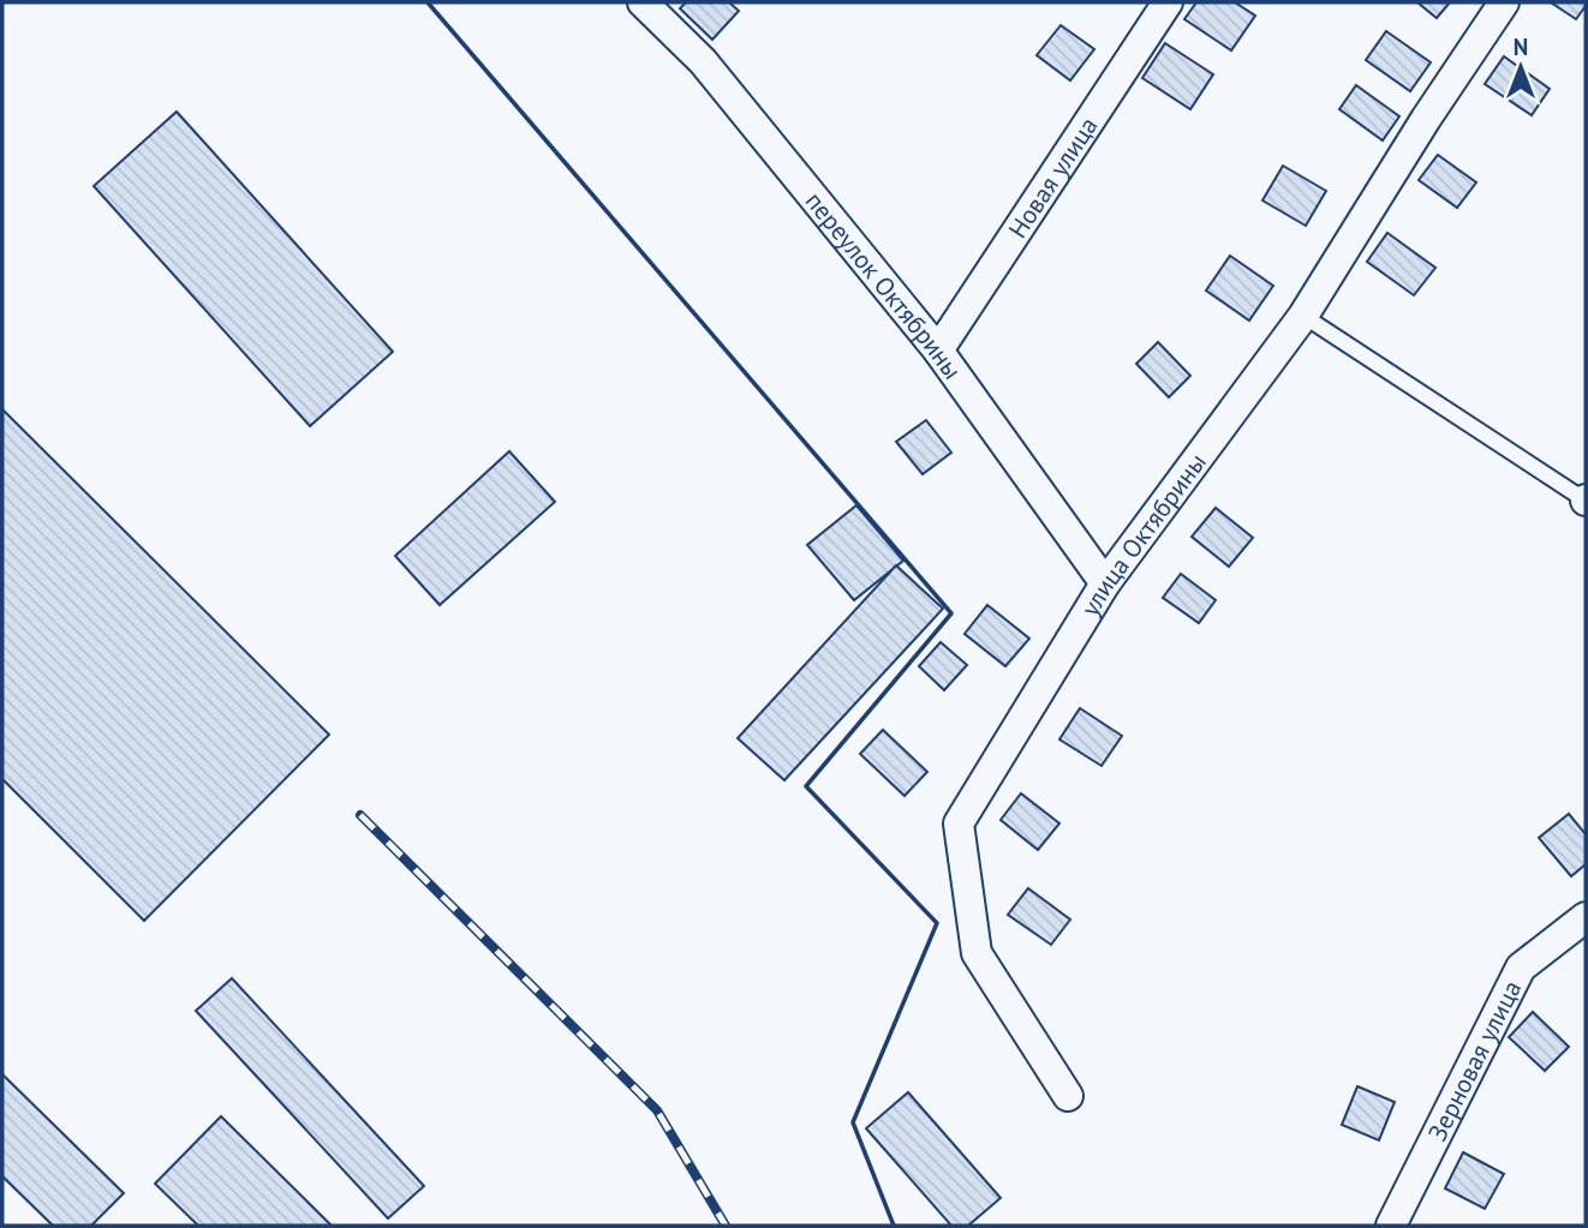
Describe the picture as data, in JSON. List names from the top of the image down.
{
  "streets": {
    "street": [
      "Новая улица",
      "переулок Октябрины",
      "улица Октябрины",
      "Зерновая улица"
    ]
  },
  "crossings": [
    ["Новая улица", "переулок Октябрины"],
    ["переулок Октябрины", "улица Октябрины"]
  ],
  "north": "top"
}
